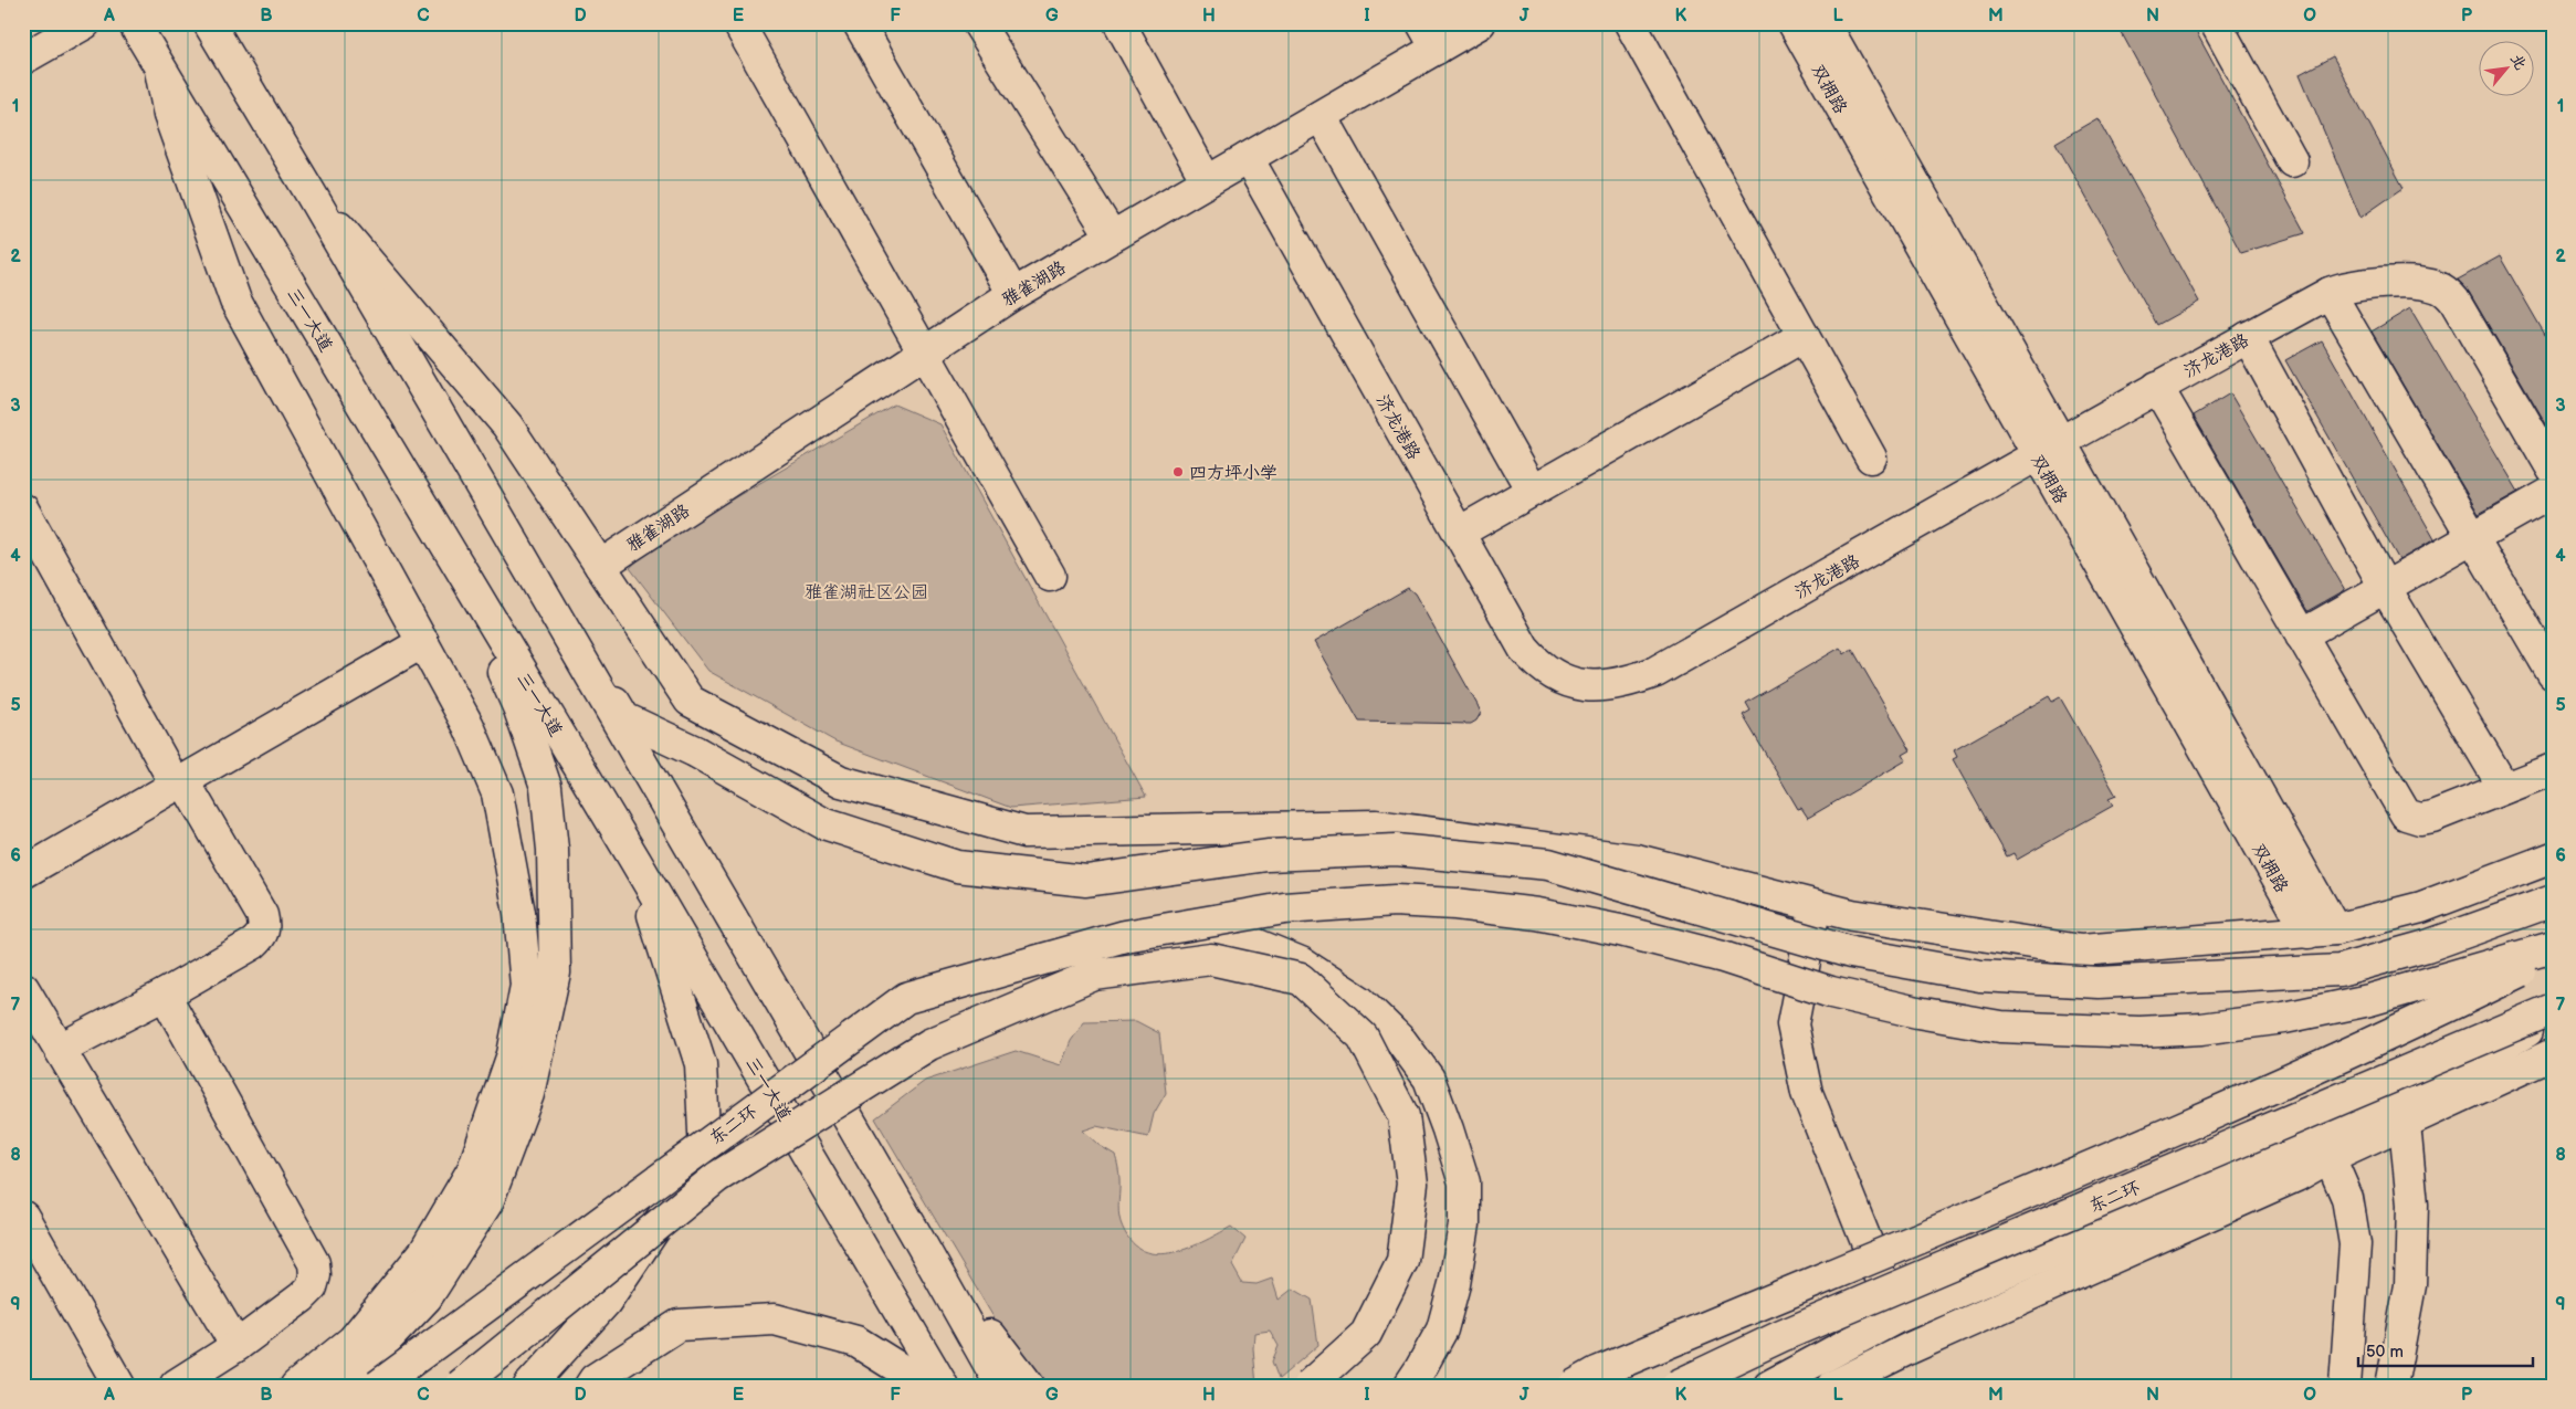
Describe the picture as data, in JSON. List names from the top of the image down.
{
  "streets": {
    "main road": [
      "双拥路",
      "雅雀湖路",
      "三一大道",
      "济龙港路",
      "东二环"
    ]
  },
  "crossings": [
    ["双拥路", "济龙港路"],
    ["雅雀湖路", "济龙港路"]
  ],
  "parks": ["雅雀湖社区公园"],
  "places": ["四方坪小学"],
  "scale_bar": "50 m",
  "north": "top right",
  "grid": {
    "columns": [
      "A",
      "B",
      "C",
      "D",
      "E",
      "F",
      "G",
      "H",
      "I",
      "J",
      "K",
      "L",
      "M",
      "N",
      "O",
      "P"
    ],
    "rows": [
      "1",
      "2",
      "3",
      "4",
      "5",
      "6",
      "7",
      "8",
      "9"
    ]
  }
}
